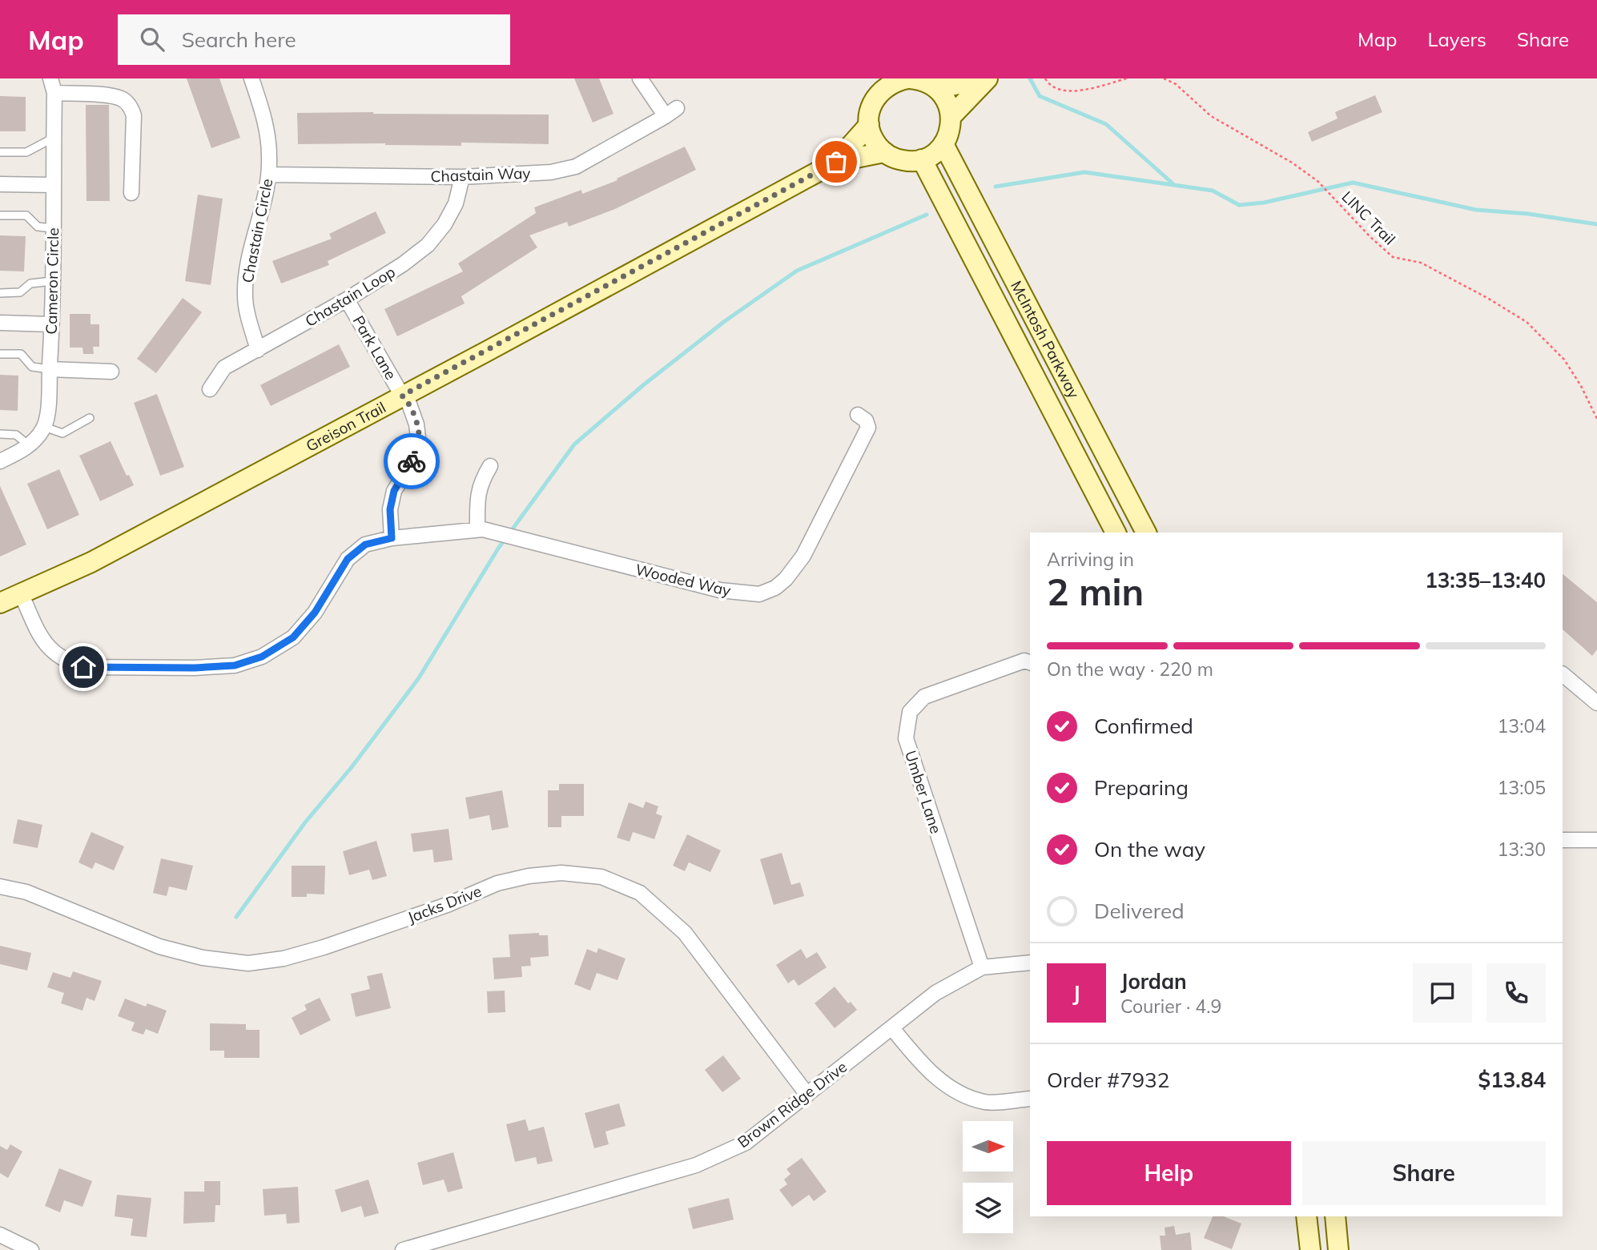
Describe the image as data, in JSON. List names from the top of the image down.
{
  "streets": {
    "street": [
      "Chastain Way",
      "Chastain Circle",
      "Cameron Circle",
      "Chastain Loop",
      "McIntosh Parkway",
      "Park Lane",
      "Greison Trail",
      "Wooded Way",
      "Umber Lane",
      "Jacks Drive",
      "Brown Ridge Drive"
    ],
    "path": ["LINC Trail"]
  },
  "crossings": [
    ["Chastain Way", "Chastain Circle"],
    ["Chastain Way", "Chastain Loop"],
    ["Chastain Circle", "Chastain Loop"],
    ["Chastain Loop", "Park Lane"],
    ["McIntosh Parkway", "Greison Trail"],
    ["Park Lane", "Greison Trail"],
    ["Greison Trail", "Wooded Way"],
    ["Umber Lane", "Brown Ridge Drive"],
    ["Jacks Drive", "Brown Ridge Drive"]
  ],
  "north": "right",
  "page": {
    "header": "Map",
    "search": "Search here",
    "nav": ["Map", "Layers", "Share"],
    "heading": ["2 min", "Arriving in", "13:35–13:40"],
    "panel": [
      "Jordan",
      "Courier · 4.9",
      "Order #7932",
      "$13.84"
    ],
    "bar": "On the way · 220 m",
    "list": [
      ["Confirmed", "13:04"],
      ["Preparing", "13:05"],
      ["On the way", "13:30"],
      "Delivered"
    ],
    "round": "J",
    "buttons": ["Help", "Share"]
  }
}
